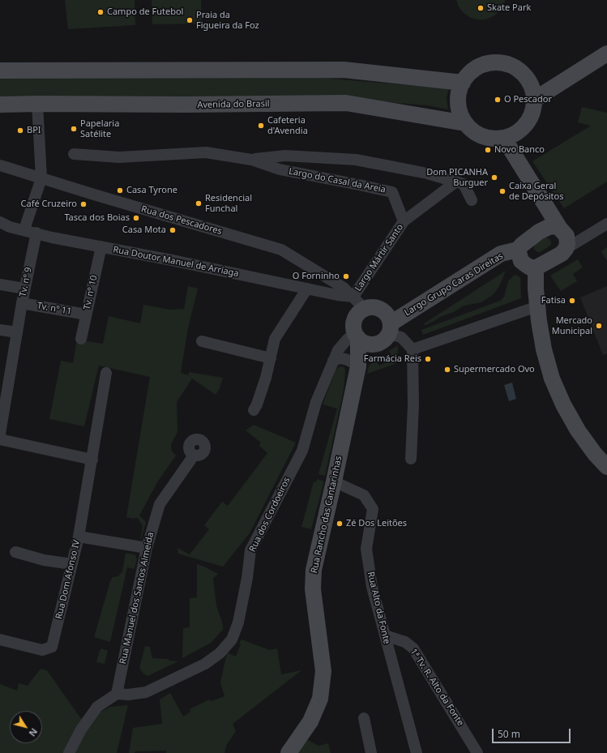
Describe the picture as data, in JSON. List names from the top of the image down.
{
  "streets": {
    "main road": ["Avenida do Brasil", "Largo Grupo Caras Direitas", "Rua Rancho das Cantarinhas"],
    "street": [
      "Largo do Casal da Areia",
      "Rua dos Pescadores",
      "Largo Mártir Santo",
      "Rua Doutor Manuel de Arriaga",
      "Tv. nº 9",
      "Tv. nº 10",
      "Tv. nº 11",
      "Rua dos Cordoeiros",
      "Rua Dom Afonso IV",
      "Rua Manuel dos Santos Almeida",
      "Rua Alto da Fonte",
      "1ª Tv. R. Alto da Fonte"
    ]
  },
  "crossings": [
    ["Largo do Casal da Areia", "Largo Mártir Santo"],
    ["Rua dos Pescadores", "Largo Mártir Santo"],
    ["Rua dos Pescadores", "Rua Doutor Manuel de Arriaga"],
    ["Largo Mártir Santo", "Rua Doutor Manuel de Arriaga"],
    ["Largo Mártir Santo", "Largo Grupo Caras Direitas"],
    ["Largo Mártir Santo", "Rua Rancho das Cantarinhas"],
    ["Rua Doutor Manuel de Arriaga", "Tv. nº 9"],
    ["Rua Doutor Manuel de Arriaga", "Tv. nº 10"],
    ["Tv. nº 9", "Tv. nº 11"],
    ["Largo Grupo Caras Direitas", "Rua Rancho das Cantarinhas"],
    ["Tv. nº 10", "Tv. nº 11"],
    ["Rua dos Cordoeiros", "Rua Manuel dos Santos Almeida"],
    ["Rua Rancho das Cantarinhas", "Rua Alto da Fonte"],
    ["Rua Alto da Fonte", "1ª Tv. R. Alto da Fonte"]
  ],
  "places": [
    "Skate Park",
    "Campo de Futebol",
    "Praia da Figueira da Foz",
    "O Pescador",
    "Cafeteria d'Avendia",
    "Papelaria Satélite",
    "BPI",
    "Novo Banco",
    "Dom PICANHA Burguer",
    "Casa Tyrone",
    "Caixa Geral de Depósitos",
    "Residencial Funchal",
    "Café Cruzeiro",
    "Tasca dos Boias",
    "Casa Mota",
    "O Forninho",
    "Fatisa",
    "Mercado Municipal",
    "Farmácia Reis",
    "Supermercado Ovo",
    "Zé Dos Leitões"
  ],
  "scale_bar": "50 m",
  "north": "bottom right"
}
